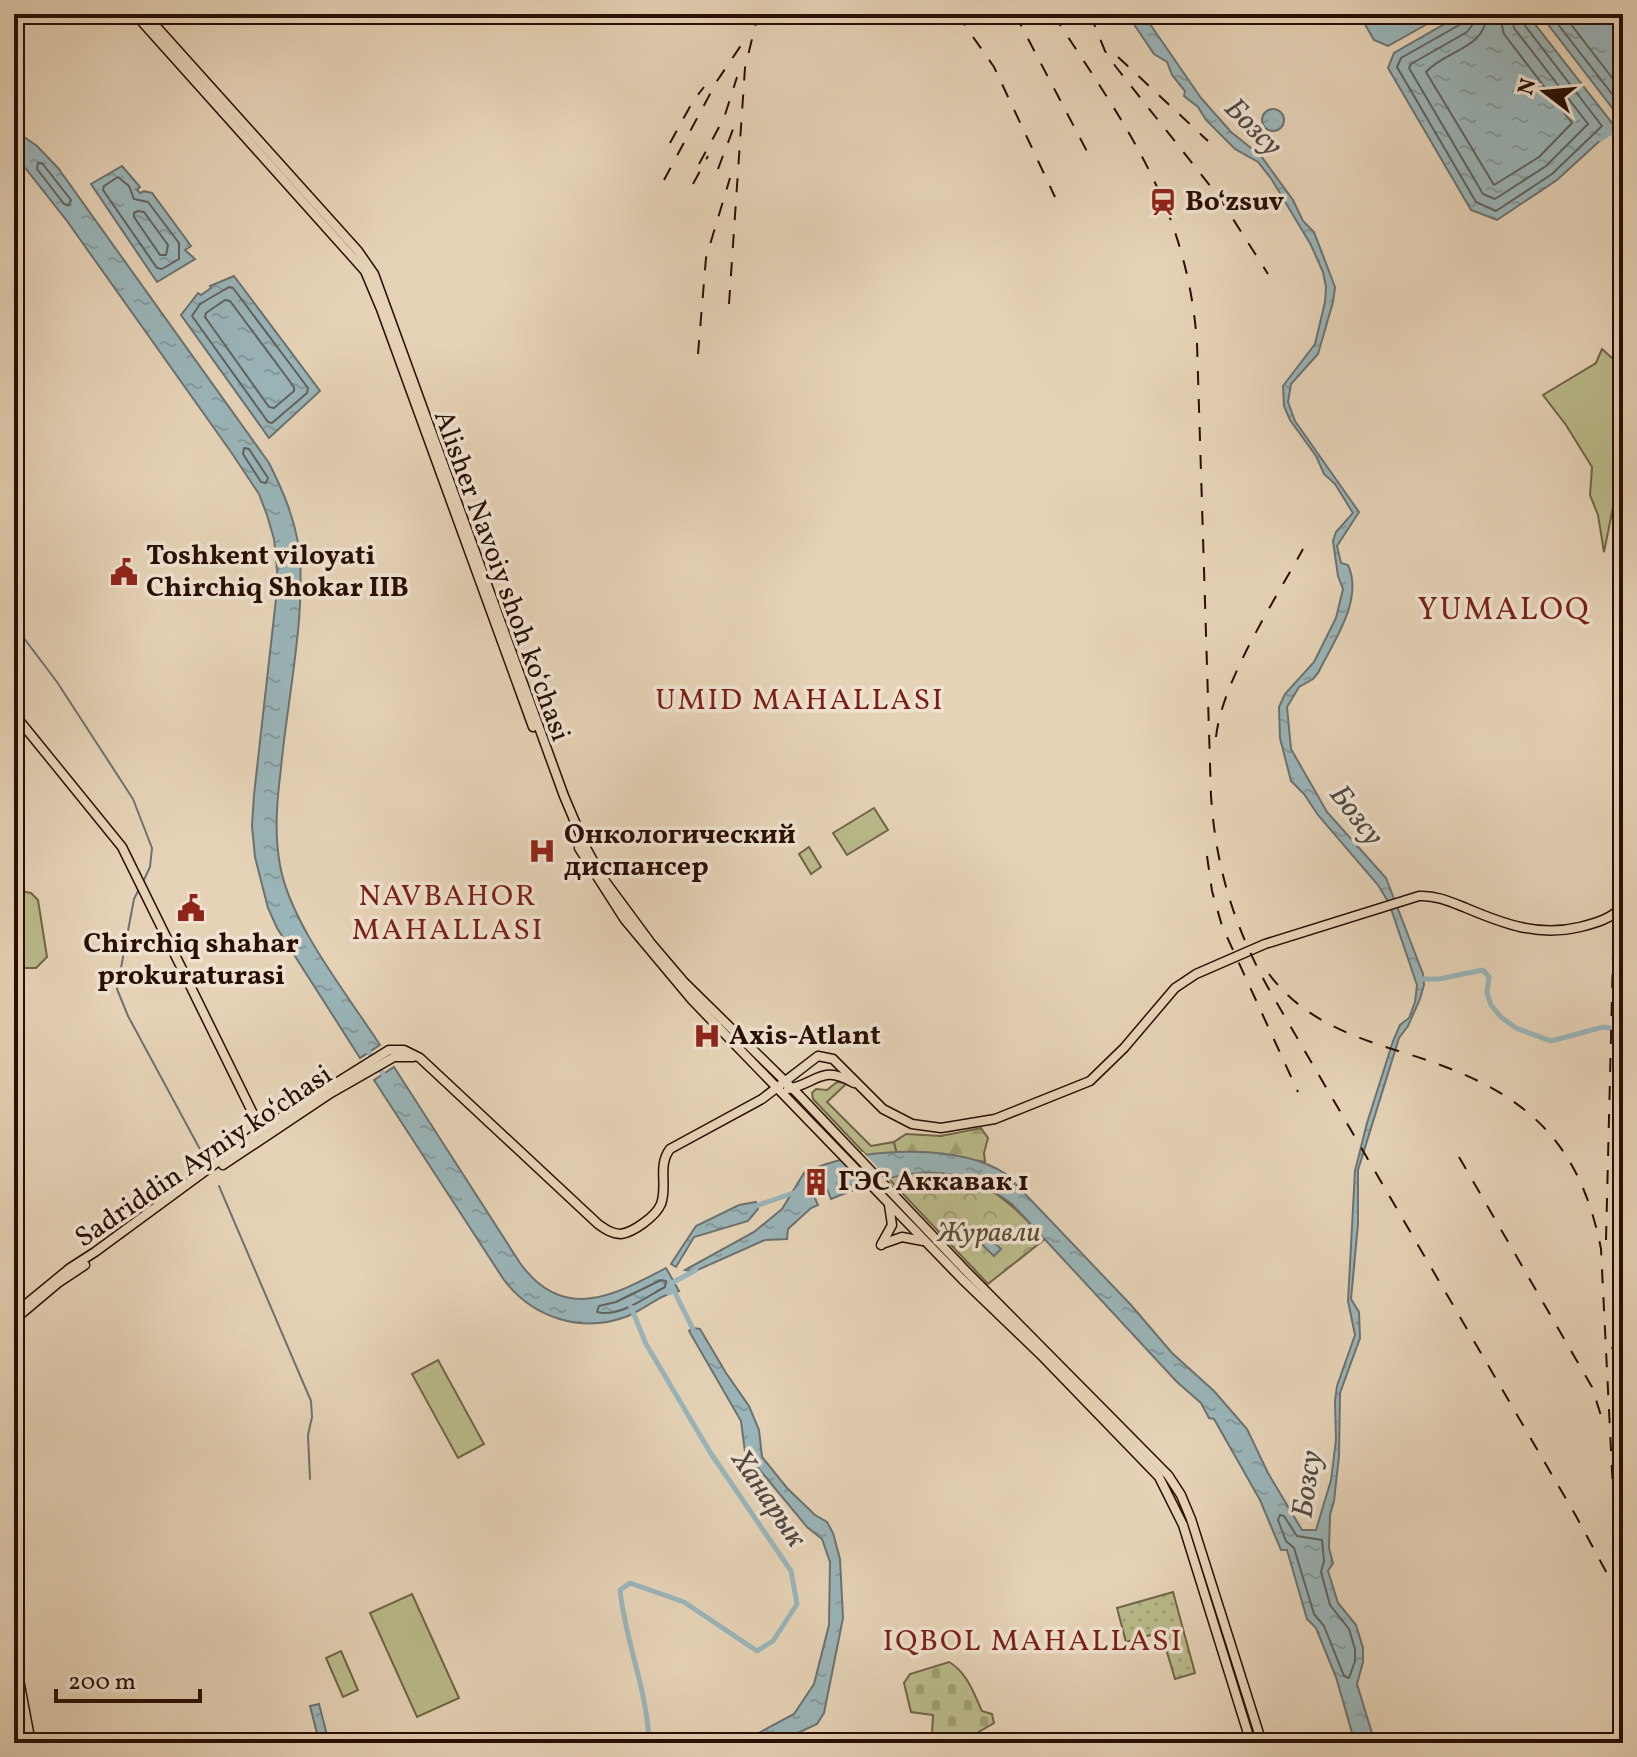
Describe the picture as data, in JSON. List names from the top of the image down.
{
  "streets": {
    "main road": ["Alisher Navoiy shoh koʻchasi", "Sadriddin Ayniy ko‘chasi"]
  },
  "districts": [
    "YUMALOQ",
    "UMID MAHALLASI",
    "NAVBAHOR MAHALLASI",
    "IQBOL MAHALLASI"
  ],
  "water": ["Бозсу", "Ханарык"],
  "parks": ["Журавли"],
  "places": {
    "station": ["Bo‘zsuv"],
    "public building": ["Toshkent viloyati Chirchiq Shokar IIB", "Chirchiq shahar prokuraturasi"],
    "hospital": ["Онкологический диспансер", "Axis-Atlant"],
    "building": ["ГЭС Аккавак 1"]
  },
  "scale_bar": "200 m",
  "north": "left"
}
